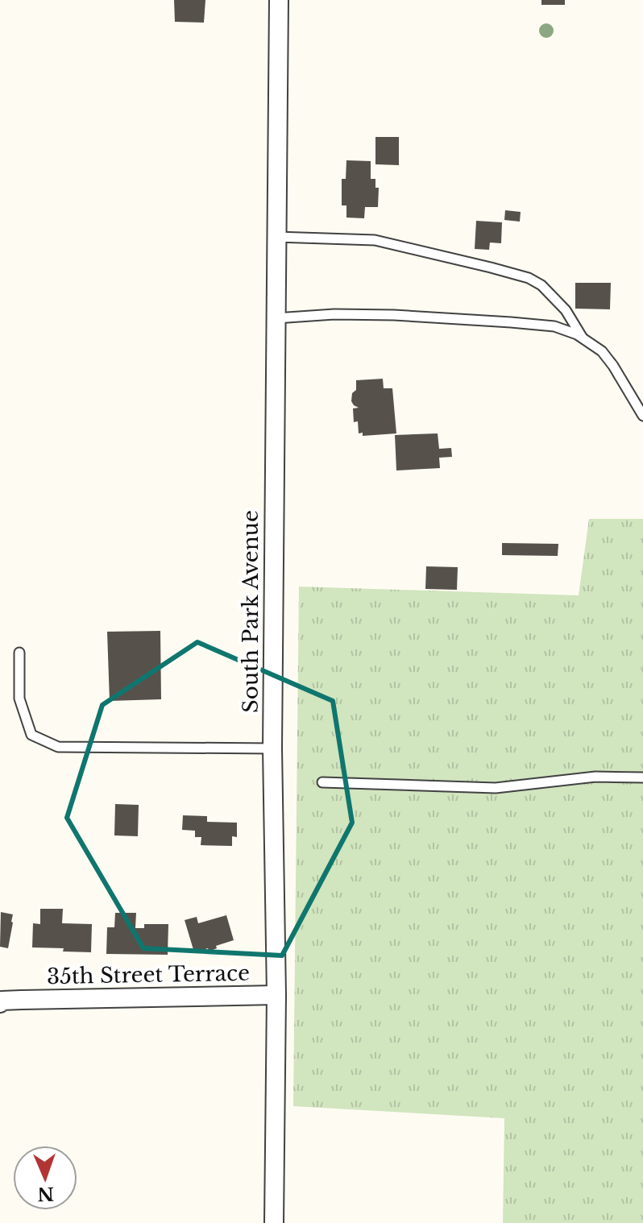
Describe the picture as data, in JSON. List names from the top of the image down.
{
  "streets": {
    "street": ["South Park Avenue", "35th Street Terrace"]
  },
  "crossings": [
    ["South Park Avenue", "35th Street Terrace"]
  ],
  "north": "bottom"
}
